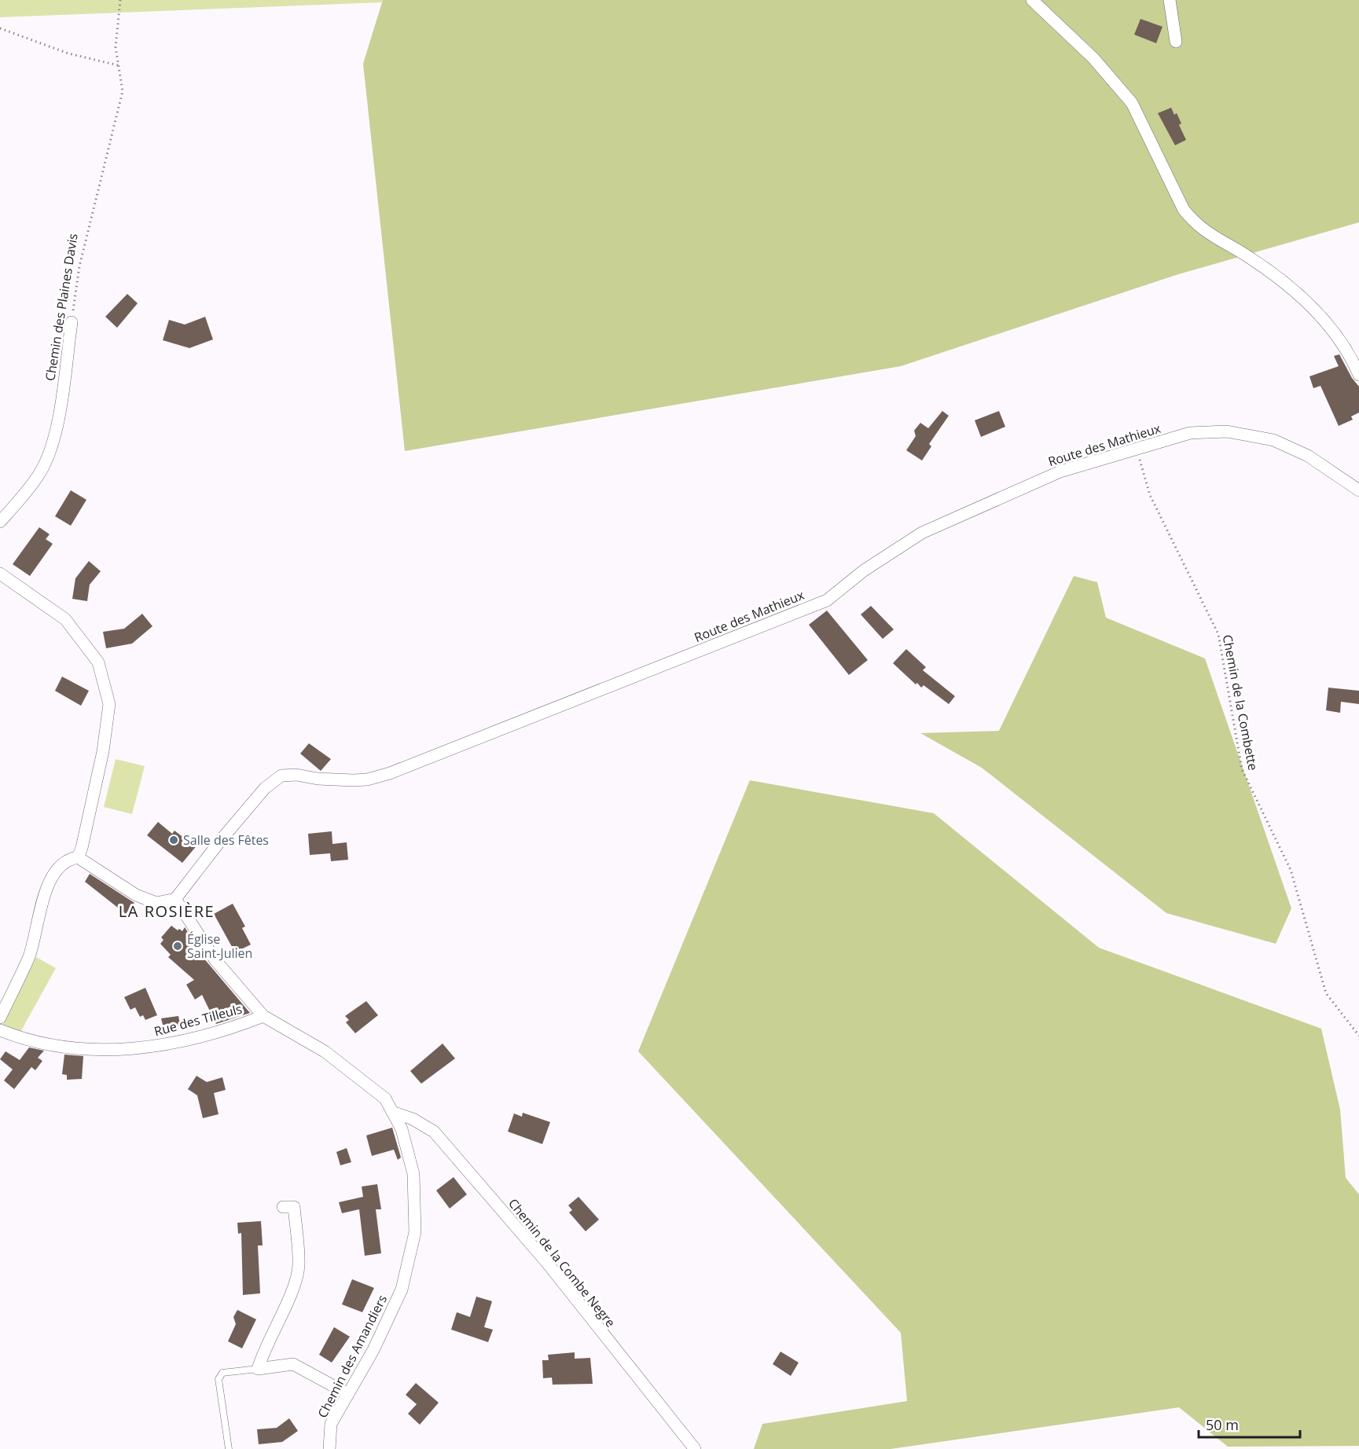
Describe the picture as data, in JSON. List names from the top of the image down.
{
  "streets": {
    "street": [
      "Chemin des Plaines Davis",
      "Route des Mathieux",
      "Rue des Tilleuls",
      "Chemin de la Combe Negre",
      "Chemin des Amandiers"
    ],
    "path": ["Chemin de la Combette"]
  },
  "crossings": [
    ["Route des Mathieux", "Chemin de la Combette"],
    ["Route des Mathieux", "Chemin des Amandiers"],
    ["Rue des Tilleuls", "Chemin des Amandiers"],
    ["Chemin de la Combe Negre", "Chemin des Amandiers"]
  ],
  "districts": ["LA ROSIÈRE"],
  "places": ["Salle des Fêtes", "Église Saint-Julien"],
  "scale_bar": "50 m"
}
